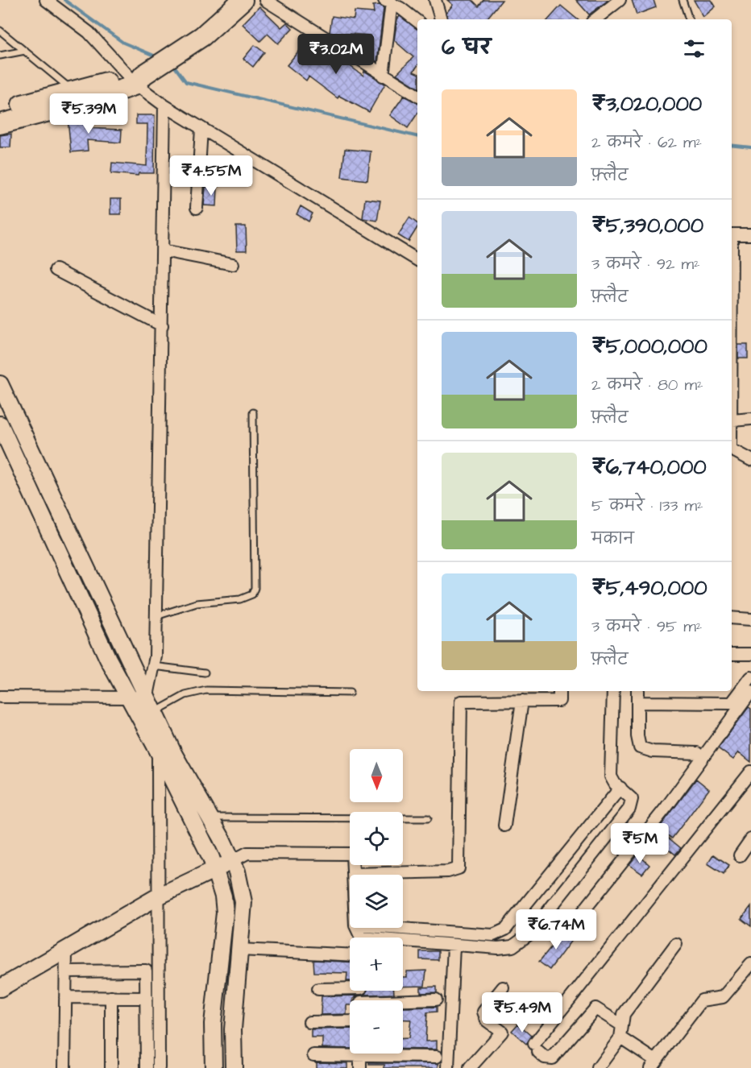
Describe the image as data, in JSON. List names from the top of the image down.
{
  "north": "bottom",
  "page": {
    "heading": "6 घर",
    "price": [
      "₹3.02M",
      "₹5.39M",
      "₹4.55M",
      "₹5M",
      "₹6.74M",
      "₹5.49M"
    ],
    "list": [
      {
        "name": "₹3,020,000",
        "note": "2 कमरे · 62 m² · फ़्लैट"
      },
      {
        "name": "₹5,390,000",
        "note": "3 कमरे · 92 m² · फ़्लैट"
      },
      {
        "name": "₹5,000,000",
        "note": "2 कमरे · 80 m² · फ़्लैट"
      },
      {
        "name": "₹6,740,000",
        "note": "5 कमरे · 133 m² · मकान"
      },
      {
        "name": "₹5,490,000",
        "note": "3 कमरे · 95 m² · फ़्लैट"
      }
    ],
    "map_buttons": ["+", "−"]
  }
}
